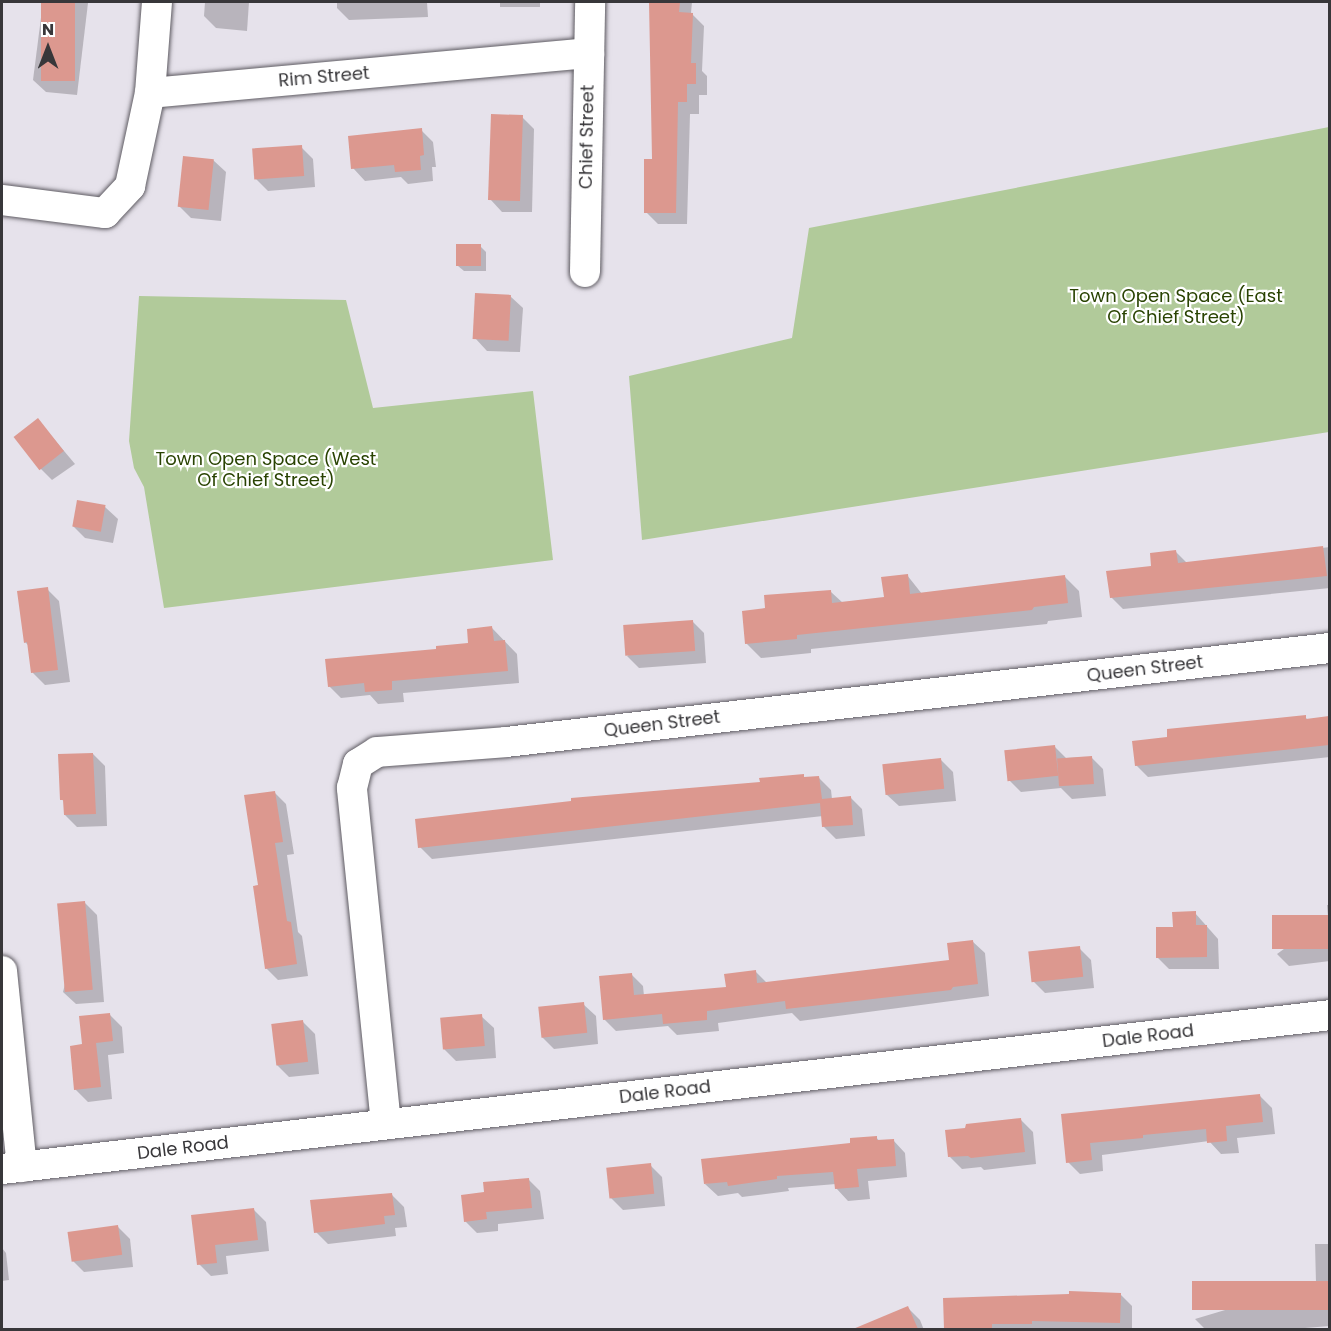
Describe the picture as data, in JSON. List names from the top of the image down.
{
  "streets": {
    "street": [
      "Rim Street",
      "Chief Street",
      "Queen Street",
      "Dale Road"
    ]
  },
  "crossings": [
    ["Rim Street", "Chief Street"],
    ["Queen Street", "Dale Road"]
  ],
  "parks": ["Town Open Space (East Of Chief Street)", "Town Open Space (West Of Chief Street)"],
  "north": "top"
}
